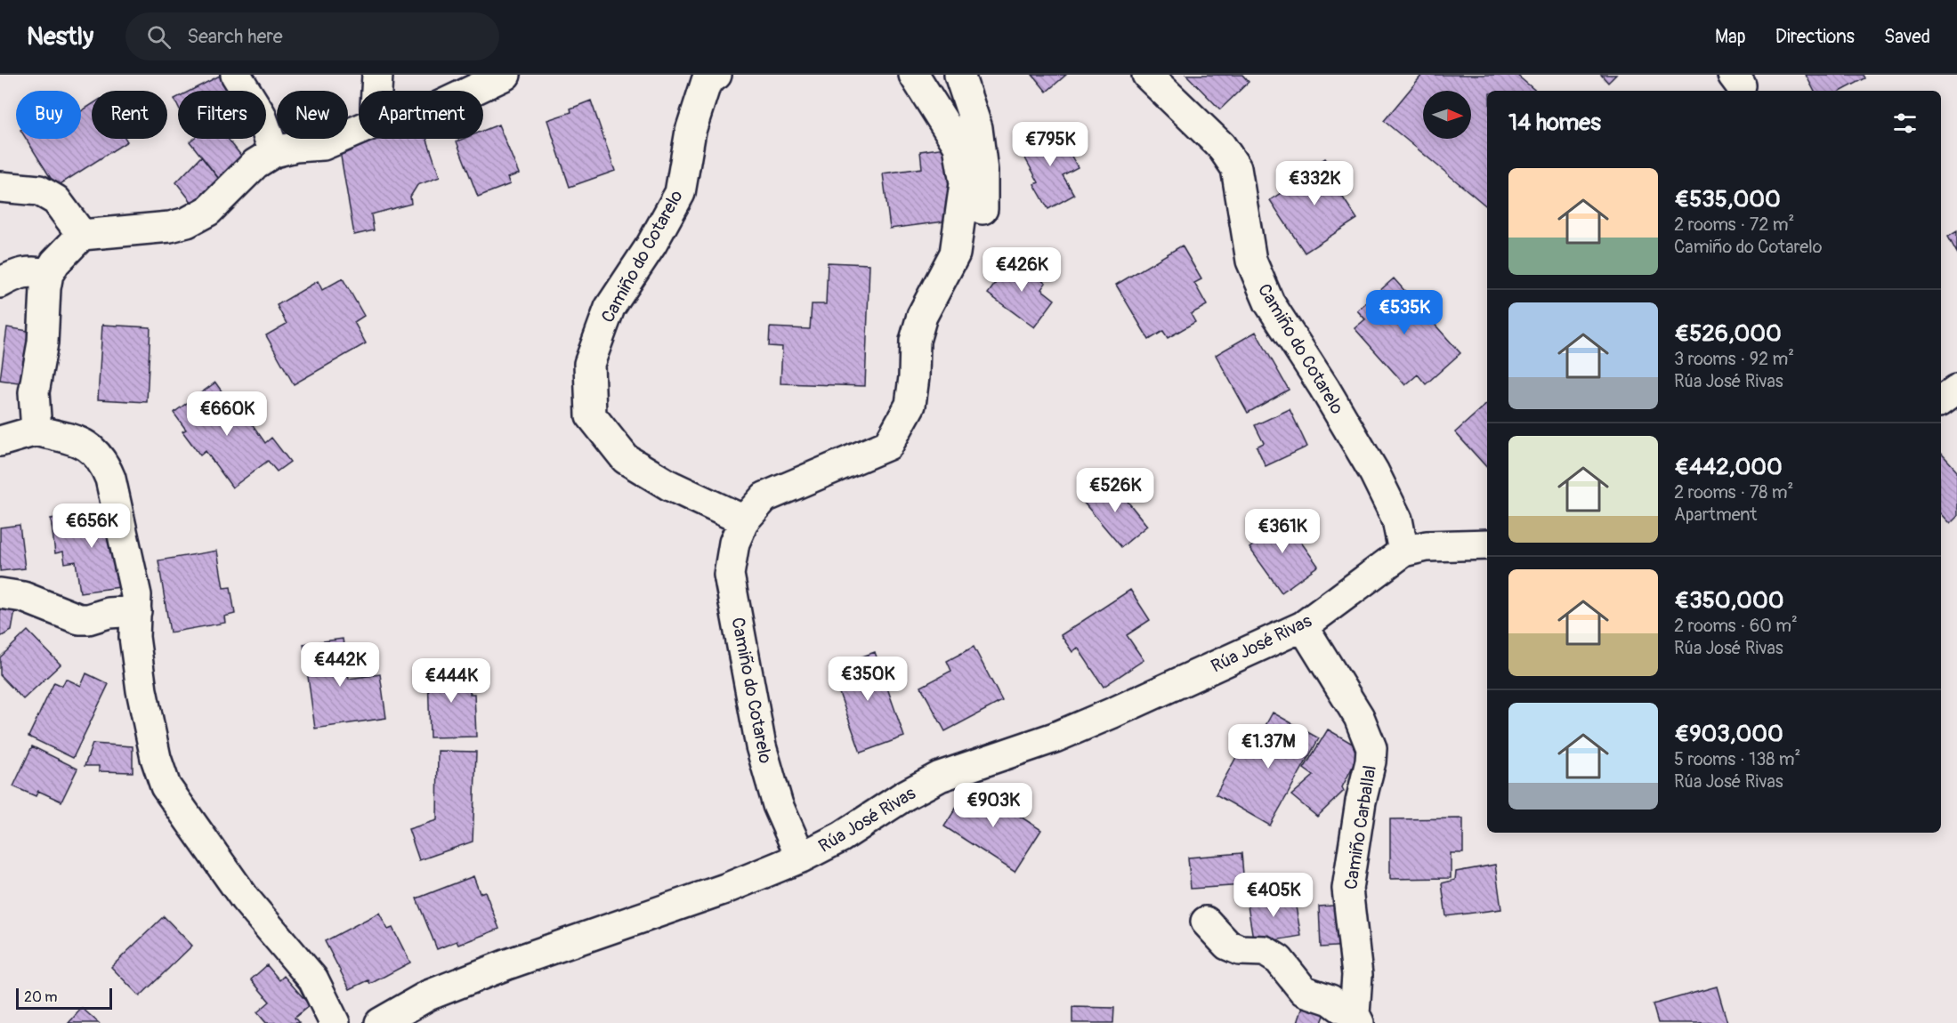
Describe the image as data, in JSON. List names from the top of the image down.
{
  "streets": {
    "street": ["Camiño do Cotarelo", "Rúa José Rivas", "Camiño Carballal"]
  },
  "crossings": [
    ["Camiño do Cotarelo", "Rúa José Rivas"],
    ["Rúa José Rivas", "Camiño Carballal"]
  ],
  "scale_bar": "20 m",
  "north": "right",
  "page": {
    "header": "Nestly",
    "search": "Search here",
    "nav": ["Map", "Directions", "Saved"],
    "chip": [
      "Buy",
      "Rent",
      "Filters",
      "New",
      "Apartment"
    ],
    "heading": "14 homes",
    "price": [
      "€795K",
      "€332K",
      "€426K",
      "€535K",
      "€660K",
      "€526K",
      "€656K",
      "€361K",
      "€442K",
      "€350K",
      "€444K",
      "€1.37M",
      "€903K",
      "€405K"
    ],
    "list": [
      {
        "name": "€535,000",
        "note": "2 rooms · 72 m² · Camiño do Cotarelo"
      },
      {
        "name": "€526,000",
        "note": "3 rooms · 92 m² · Rúa José Rivas"
      },
      {
        "name": "€442,000",
        "note": "2 rooms · 78 m² · Apartment"
      },
      {
        "name": "€350,000",
        "note": "2 rooms · 60 m² · Rúa José Rivas"
      },
      {
        "name": "€903,000",
        "note": "5 rooms · 138 m² · Rúa José Rivas"
      }
    ],
    "scale": "20 m"
  }
}
